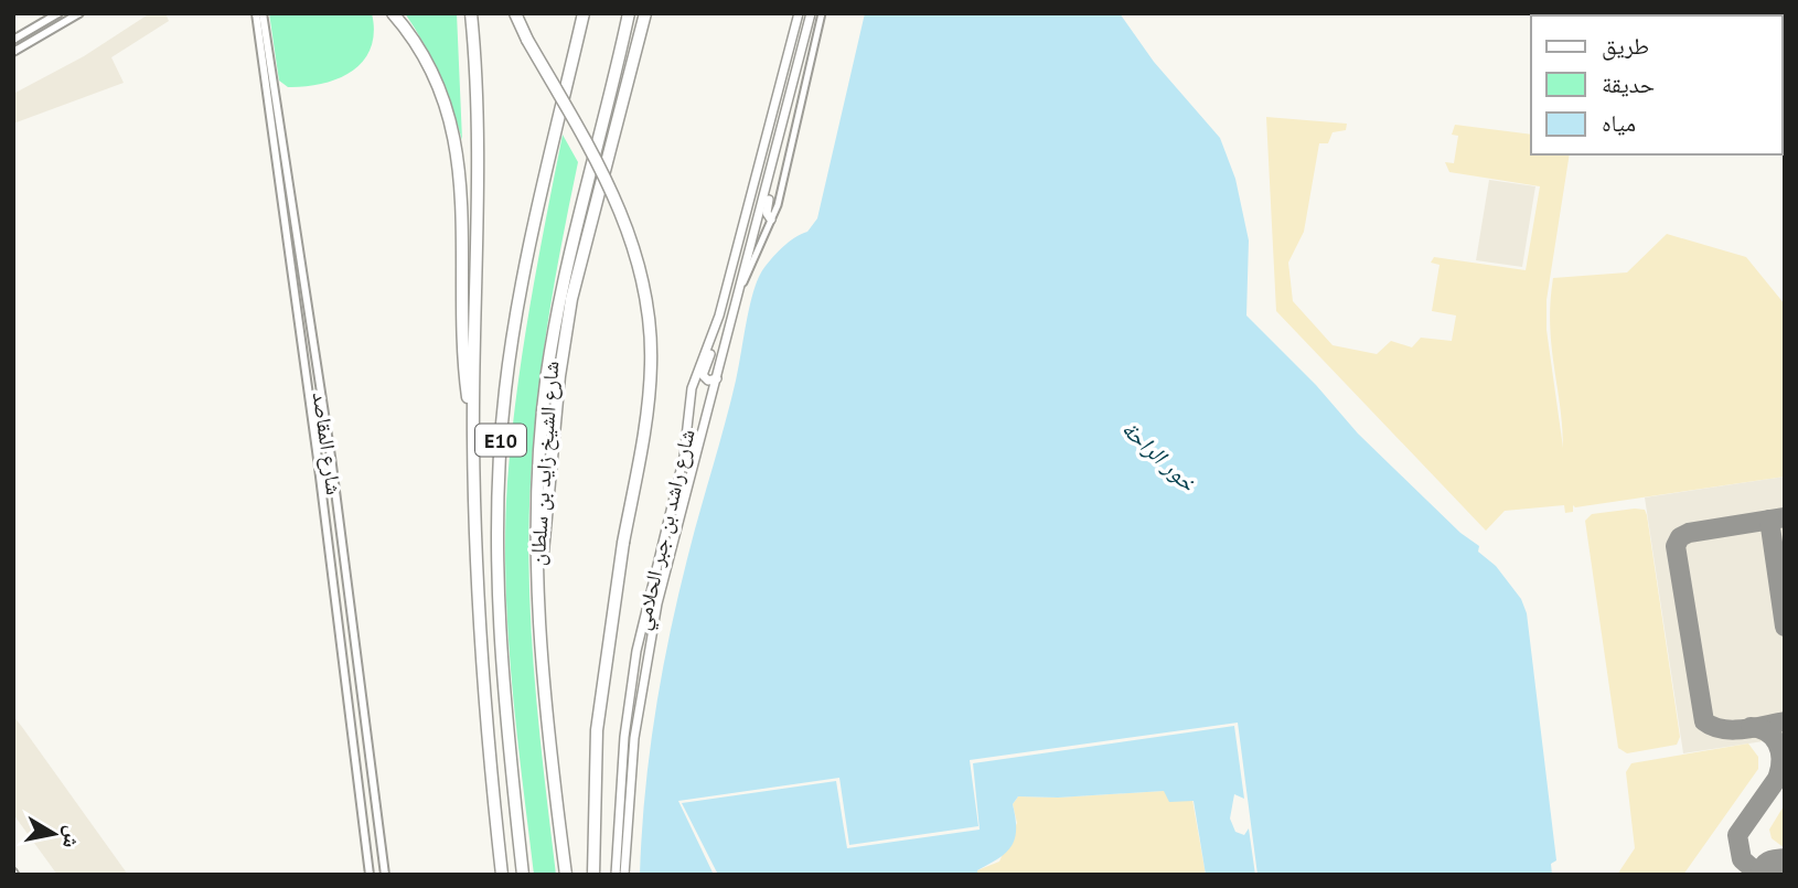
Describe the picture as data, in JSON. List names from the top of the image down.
{
  "streets": {
    "highway": ["E10", "شارع الشيخ زايد بن سلطان"],
    "main road": ["شارع راشد بن جبر الحلامي"],
    "street": ["شارع المقاصد"]
  },
  "water": ["خور الراحة"],
  "legend": ["طريق", "حديقة", "مياه"],
  "north": "right"
}
